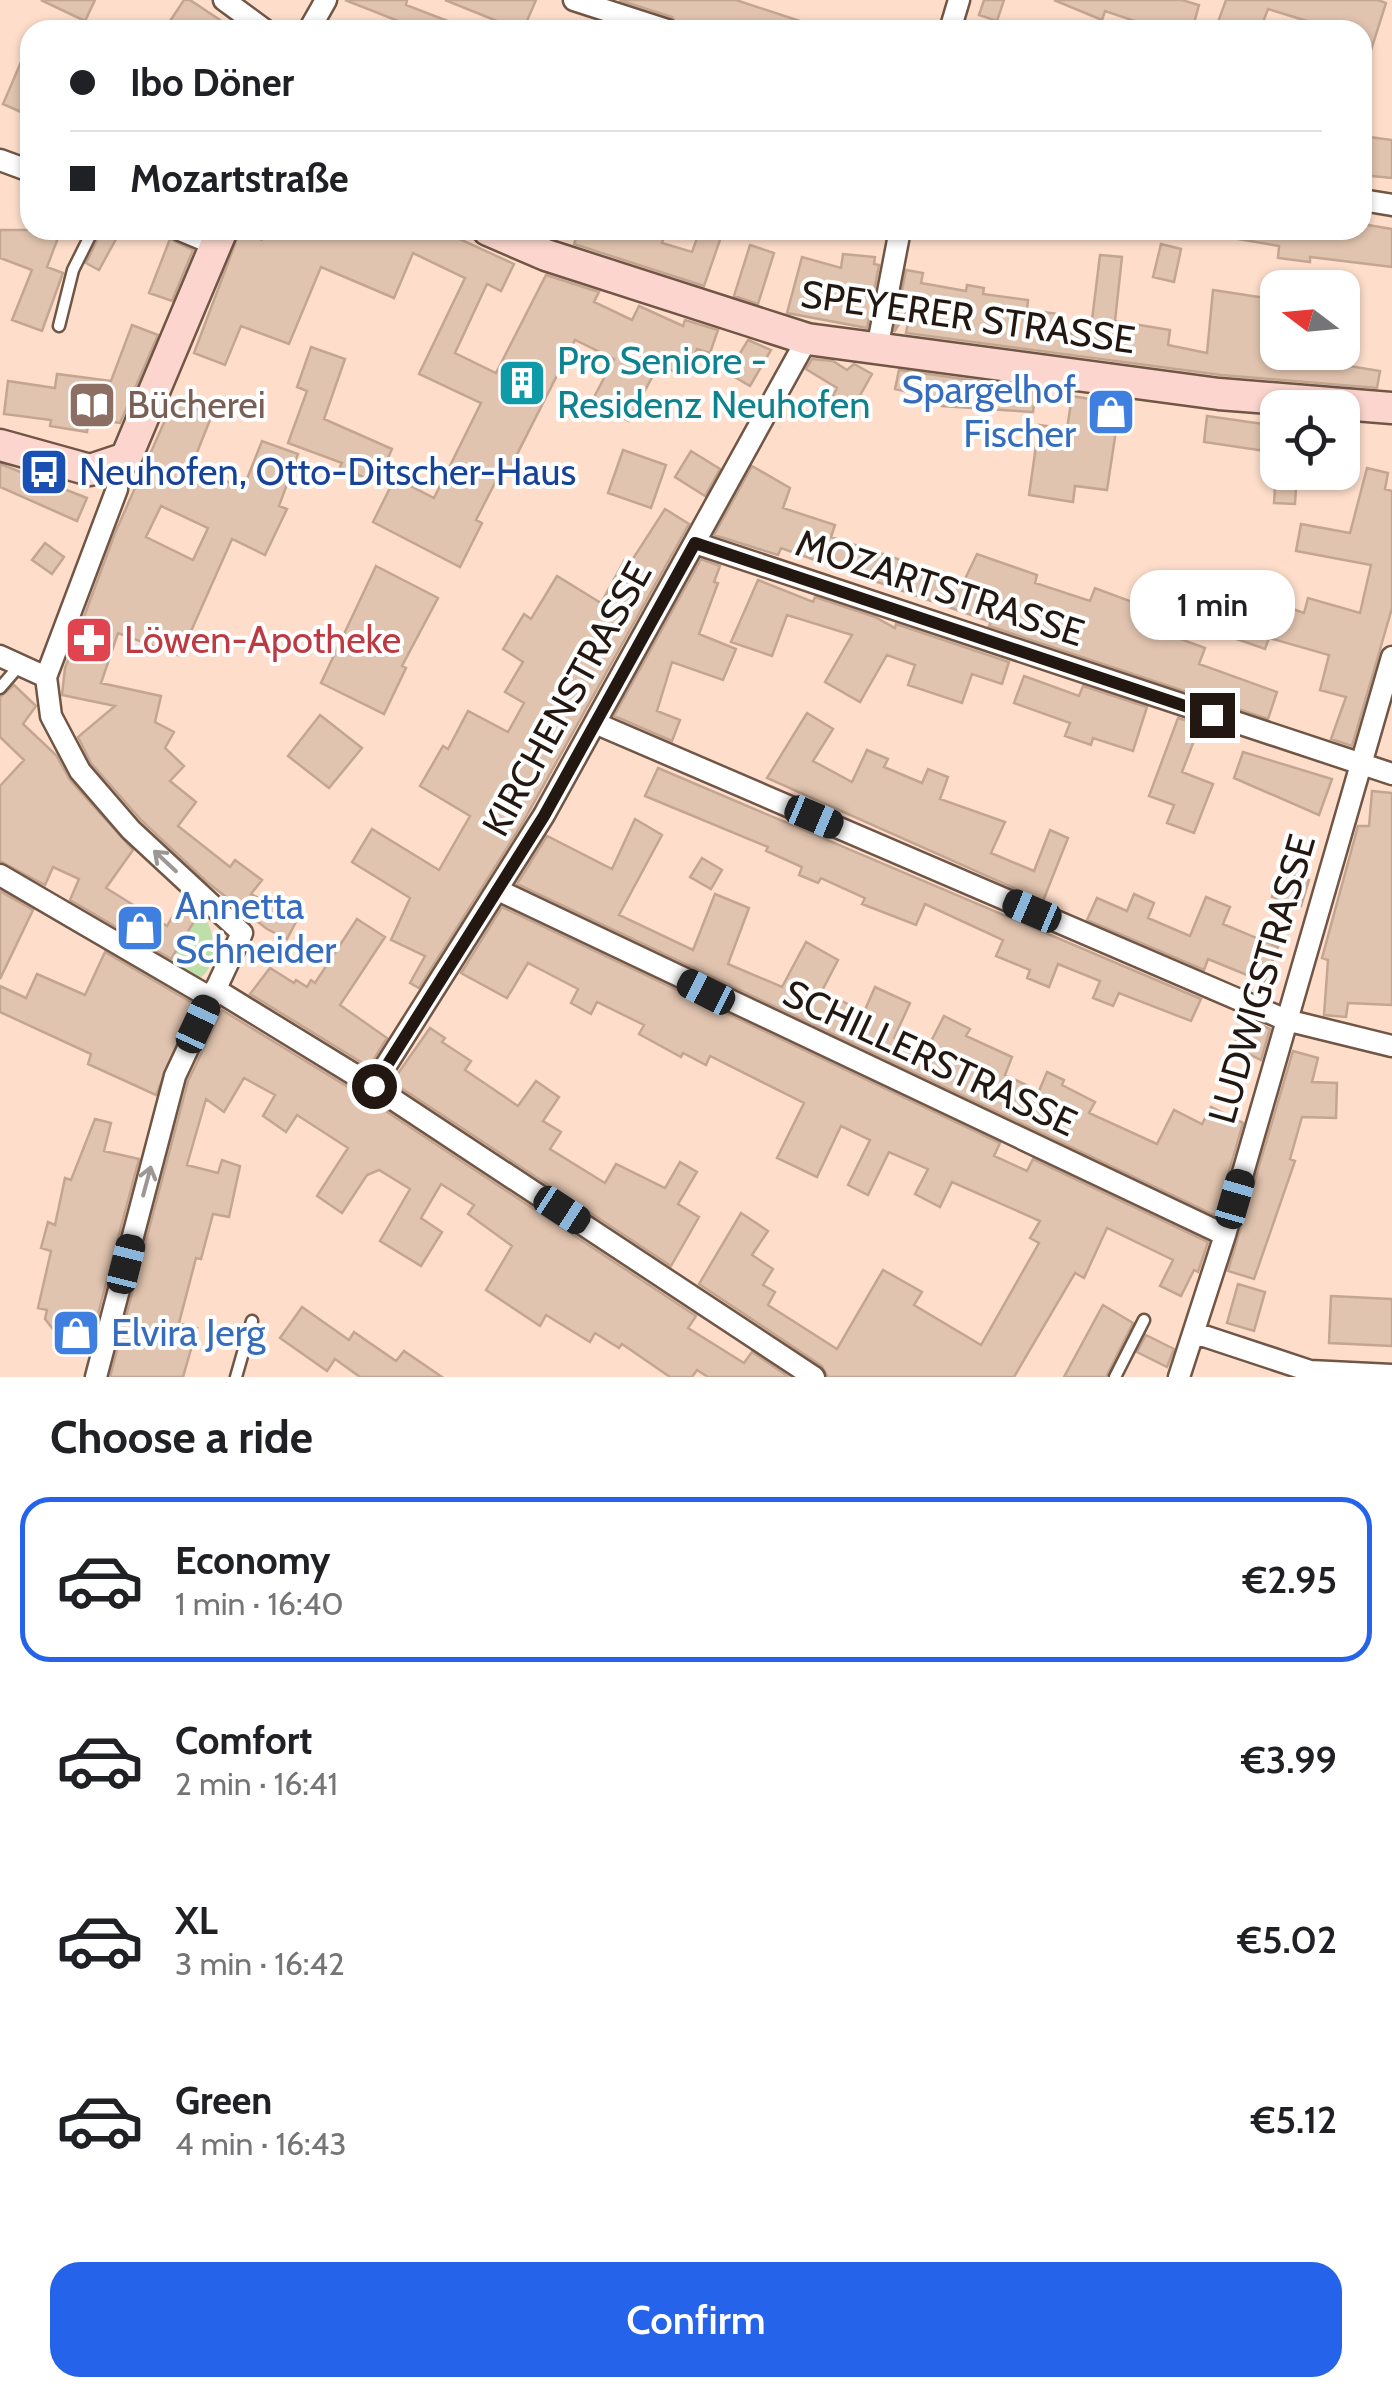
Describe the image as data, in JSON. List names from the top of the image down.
{
  "streets": {
    "main road": ["SPEYERER STRASSE"],
    "street": [
      "MOZARTSTRASSE",
      "KIRCHENSTRASSE",
      "LUDWIGSTRASSE",
      "SCHILLERSTRASSE"
    ]
  },
  "crossings": [
    ["SPEYERER STRASSE", "KIRCHENSTRASSE"],
    ["MOZARTSTRASSE", "KIRCHENSTRASSE"],
    ["MOZARTSTRASSE", "LUDWIGSTRASSE"],
    ["KIRCHENSTRASSE", "SCHILLERSTRASSE"],
    ["LUDWIGSTRASSE", "SCHILLERSTRASSE"]
  ],
  "places": {
    "building": ["Pro Seniore - Residenz Neuhofen"],
    "library": ["Bücherei"],
    "shop": ["Spargelhof Fischer", "Annetta Schneider", "Elvira Jerg"],
    "bus stop": ["Neuhofen, Otto-Ditscher-Haus"],
    "pharmacy": ["Löwen-Apotheke"]
  },
  "north": "left",
  "page": {
    "banner": ["Ibo Döner", "Mozartstraße"],
    "bubble": "1 min",
    "heading": "Choose a ride",
    "list": [
      {
        "name": "Economy",
        "note": "1 min · 16:40",
        "value": "€2.95"
      },
      {
        "name": "Comfort",
        "note": "2 min · 16:41",
        "value": "€3.99"
      },
      {
        "name": "XL",
        "note": "3 min · 16:42",
        "value": "€5.02"
      },
      {
        "name": "Green",
        "note": "4 min · 16:43",
        "value": "€5.12"
      }
    ],
    "buttons": "Confirm"
  }
}
